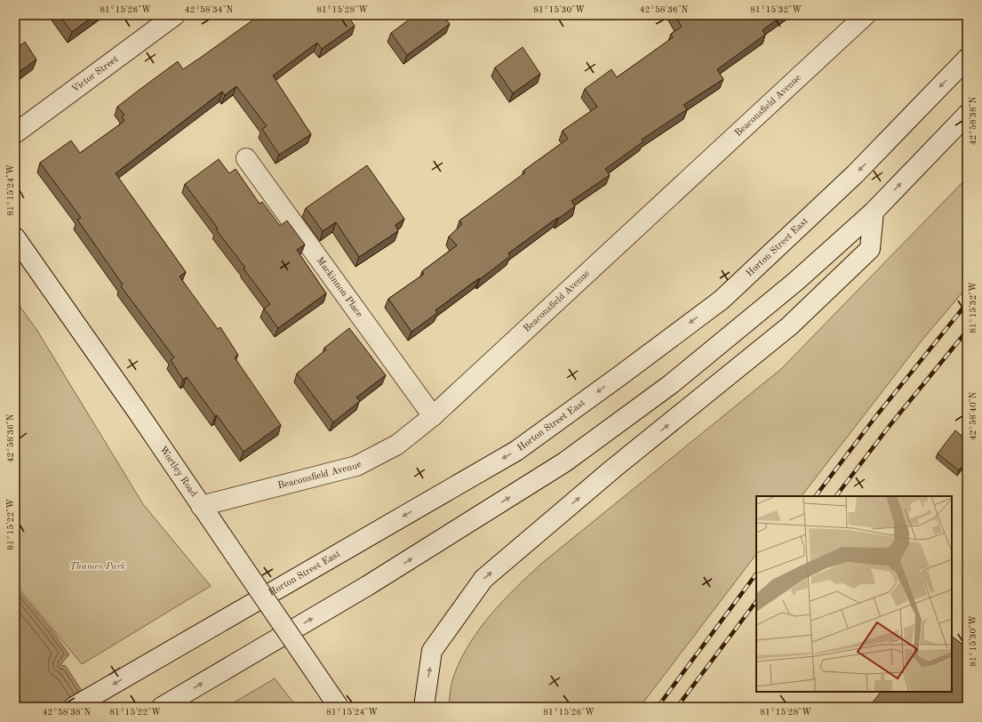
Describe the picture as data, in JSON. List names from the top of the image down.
{
  "streets": {
    "main road": [
      "Victor Street",
      "Beaconsfield Avenue",
      "Horton Street East",
      "Mackinnon Place",
      "Wortley Road"
    ]
  },
  "crossings": [
    ["Beaconsfield Avenue", "Mackinnon Place"],
    ["Beaconsfield Avenue", "Wortley Road"]
  ],
  "parks": ["Thames Park"],
  "coordinates": [
    "81°15'26\"W",
    "42°58'34\"N",
    "81°15'28\"W",
    "81°15'30\"W",
    "42°58'36\"N",
    "81°15'32\"W",
    "42°58'38\"N",
    "81°15'24\"W",
    "42°58'40\"N",
    "81°15'22\"W"
  ]
}
